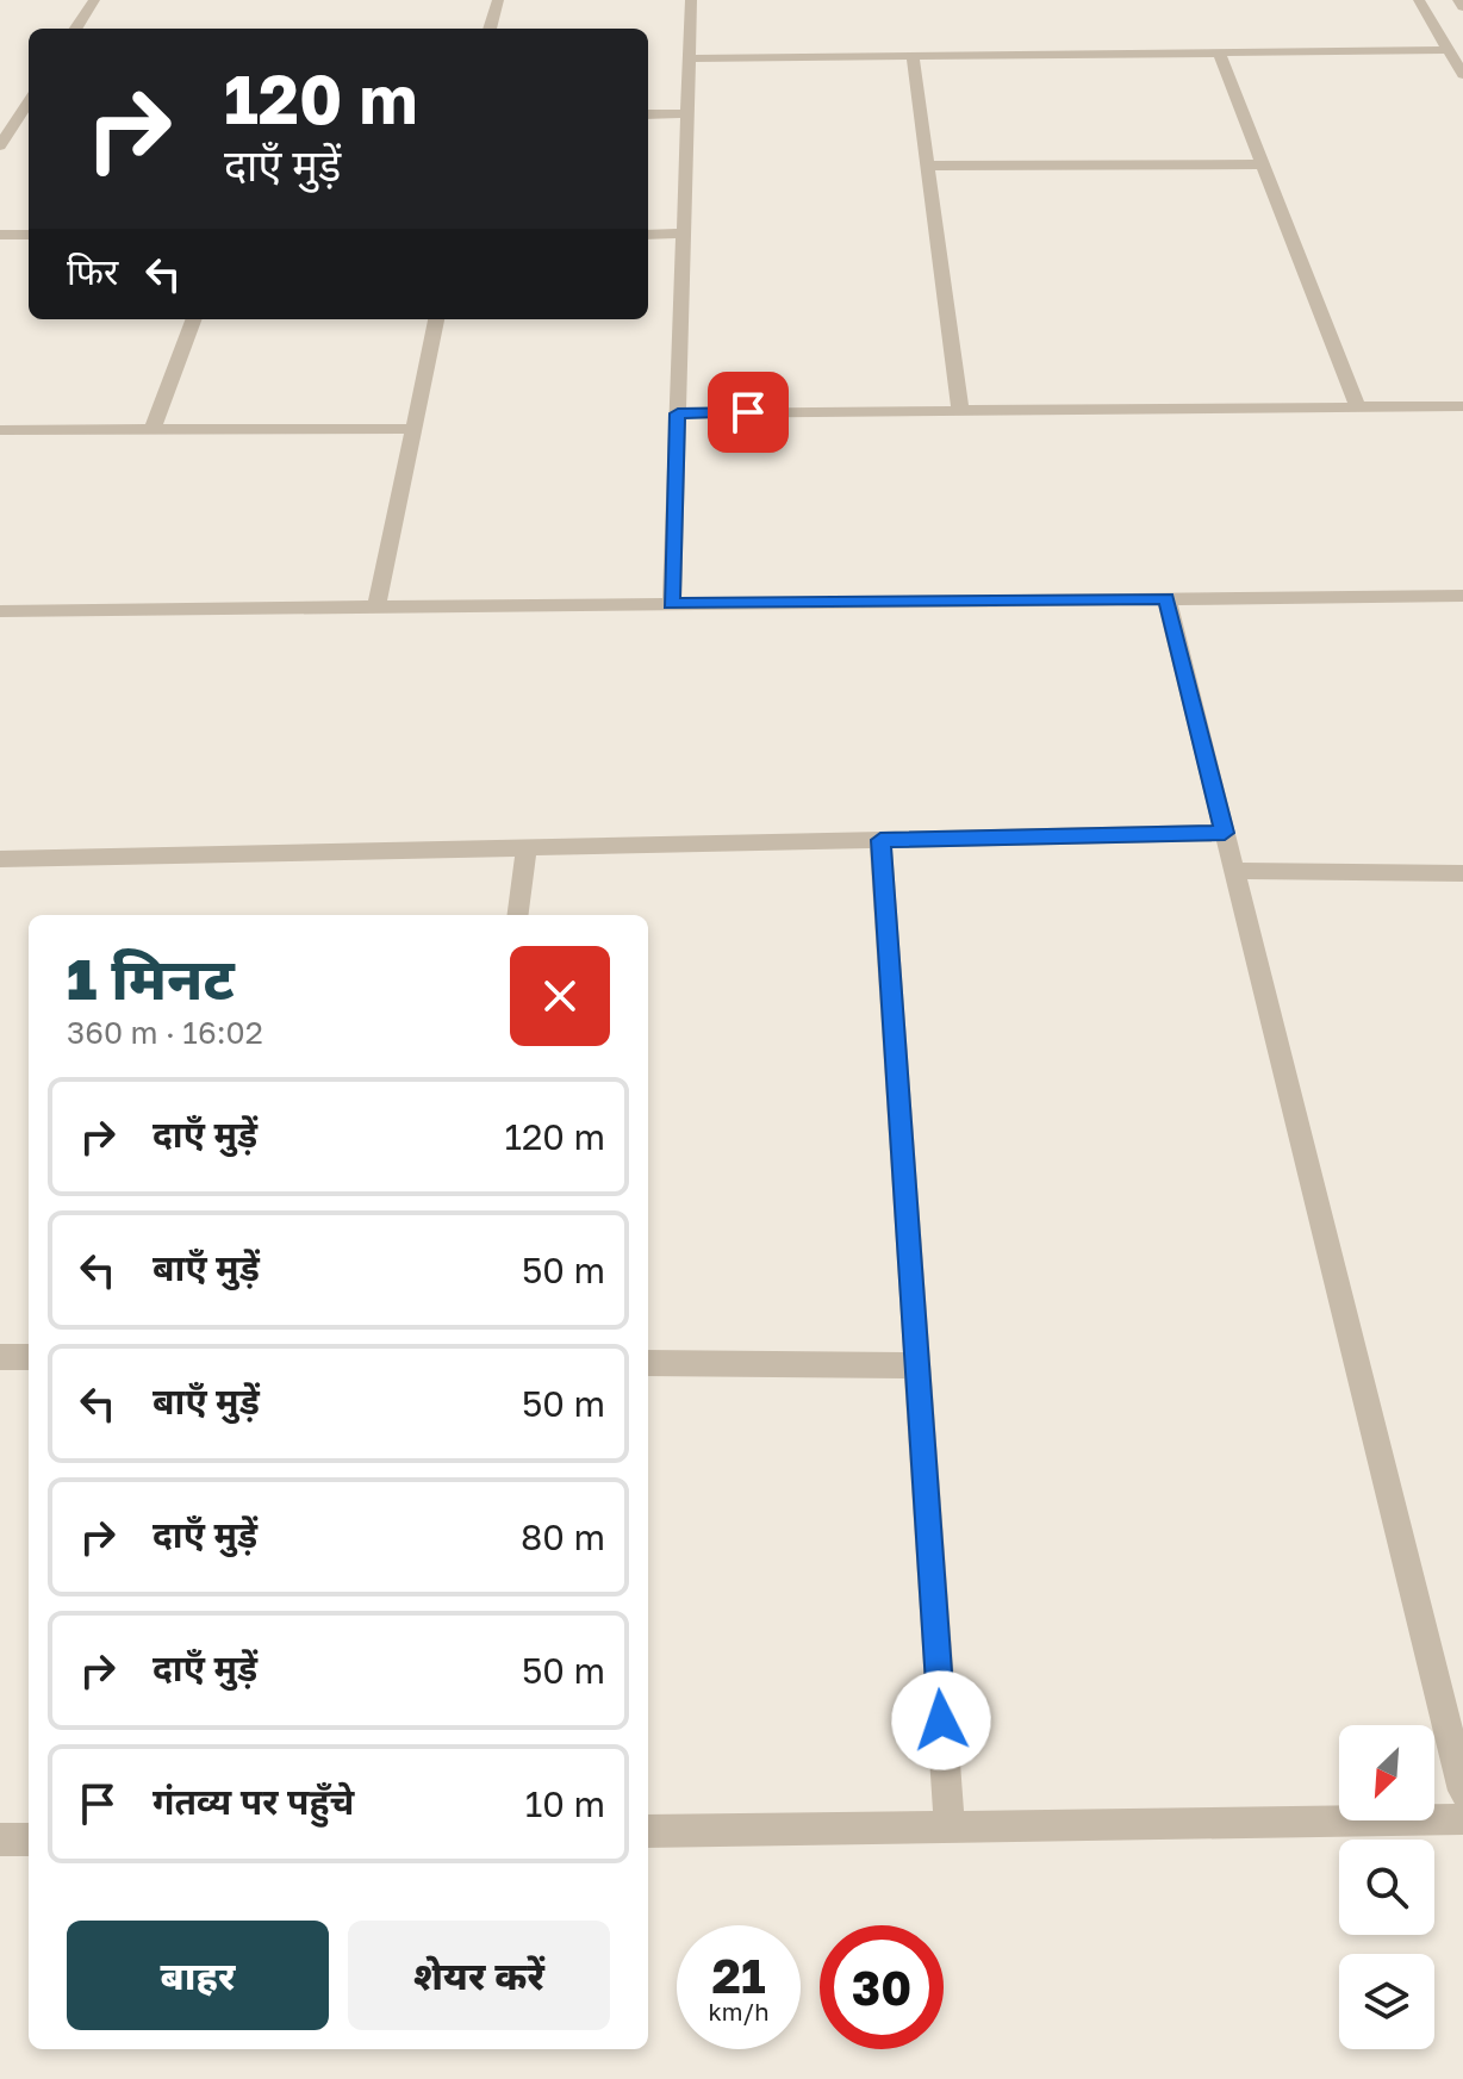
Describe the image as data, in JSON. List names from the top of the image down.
{
  "north": "bottom left",
  "page": {
    "turn": ["120 m", "दाएँ मुड़ें"],
    "then": "फिर",
    "heading": ["1 मिनट", "360 m · 16:02"],
    "list": [
      {
        "name": "दाएँ मुड़ें",
        "value": "120 m"
      },
      {
        "name": "बाएँ मुड़ें",
        "value": "50 m"
      },
      {
        "name": "बाएँ मुड़ें",
        "value": "50 m"
      },
      {
        "name": "दाएँ मुड़ें",
        "value": "80 m"
      },
      {
        "name": "दाएँ मुड़ें",
        "value": "50 m"
      },
      {
        "name": "गंतव्य पर पहुँचे",
        "value": "10 m"
      }
    ],
    "buttons": ["बाहर", "शेयर करें"],
    "speed": "21 km/h",
    "limit": "30"
  }
}
